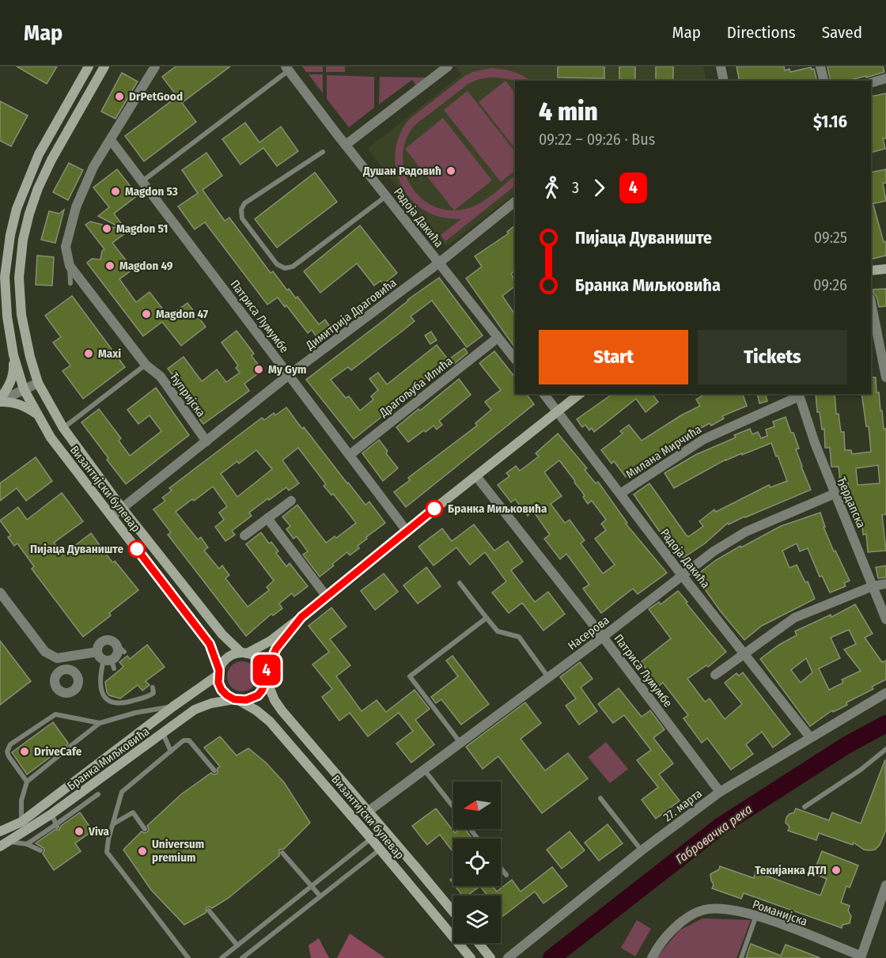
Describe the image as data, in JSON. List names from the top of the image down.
{
  "streets": {
    "street": [
      "Радоја Дакића",
      "Димитрија Драговића",
      "Патриса Лумумбе",
      "Драгољуба Илића",
      "Ћупријска",
      "Милана Мирчића",
      "Византијски булевар",
      "Ђердапска",
      "Насерова",
      "Бранка Миљковића",
      "27. марта",
      "Романијска"
    ]
  },
  "crossings": [
    ["Радоја Дакића", "Димитрија Драговића"],
    ["Радоја Дакића", "Драгољуба Илића"],
    ["Радоја Дакића", "Милана Мирчића"],
    ["Радоја Дакића", "Насерова"],
    ["Радоја Дакића", "27. марта"],
    ["Димитрија Драговића", "Патриса Лумумбе"],
    ["Димитрија Драговића", "Ћупријска"],
    ["Димитрија Драговића", "Византијски булевар"],
    ["Патриса Лумумбе", "Драгољуба Илића"],
    ["Патриса Лумумбе", "Насерова"],
    ["Патриса Лумумбе", "27. марта"],
    ["Милана Мирчића", "Ђердапска"],
    ["Византијски булевар", "Насерова"],
    ["Византијски булевар", "Бранка Миљковића"],
    ["Ђердапска", "Насерова"]
  ],
  "water": ["Габровачка река"],
  "places": [
    "DrPetGood",
    "Душан Радовић",
    "Magdon 53",
    "Magdon 51",
    "Magdon 49",
    "Magdon 47",
    "Maxi",
    "My Gym",
    "Бранка Миљковића",
    "Пијаца Дуваниште",
    "DriveCafe",
    "Viva",
    "Universum premium",
    "Текијанка ДТЛ"
  ],
  "lines": ["bus line 4"],
  "north": "left",
  "page": {
    "header": "Map",
    "nav": ["Map", "Directions", "Saved"],
    "on_map": "4",
    "heading": ["4 min", "09:22 – 09:26 · Bus", "$1.16"],
    "legs": ["3", "4"],
    "list": [
      {
        "name": "Пијаца Дуваниште",
        "value": "09:25"
      },
      {
        "name": "Бранка Миљковића",
        "value": "09:26"
      }
    ],
    "buttons": ["Start", "Tickets"]
  }
}
